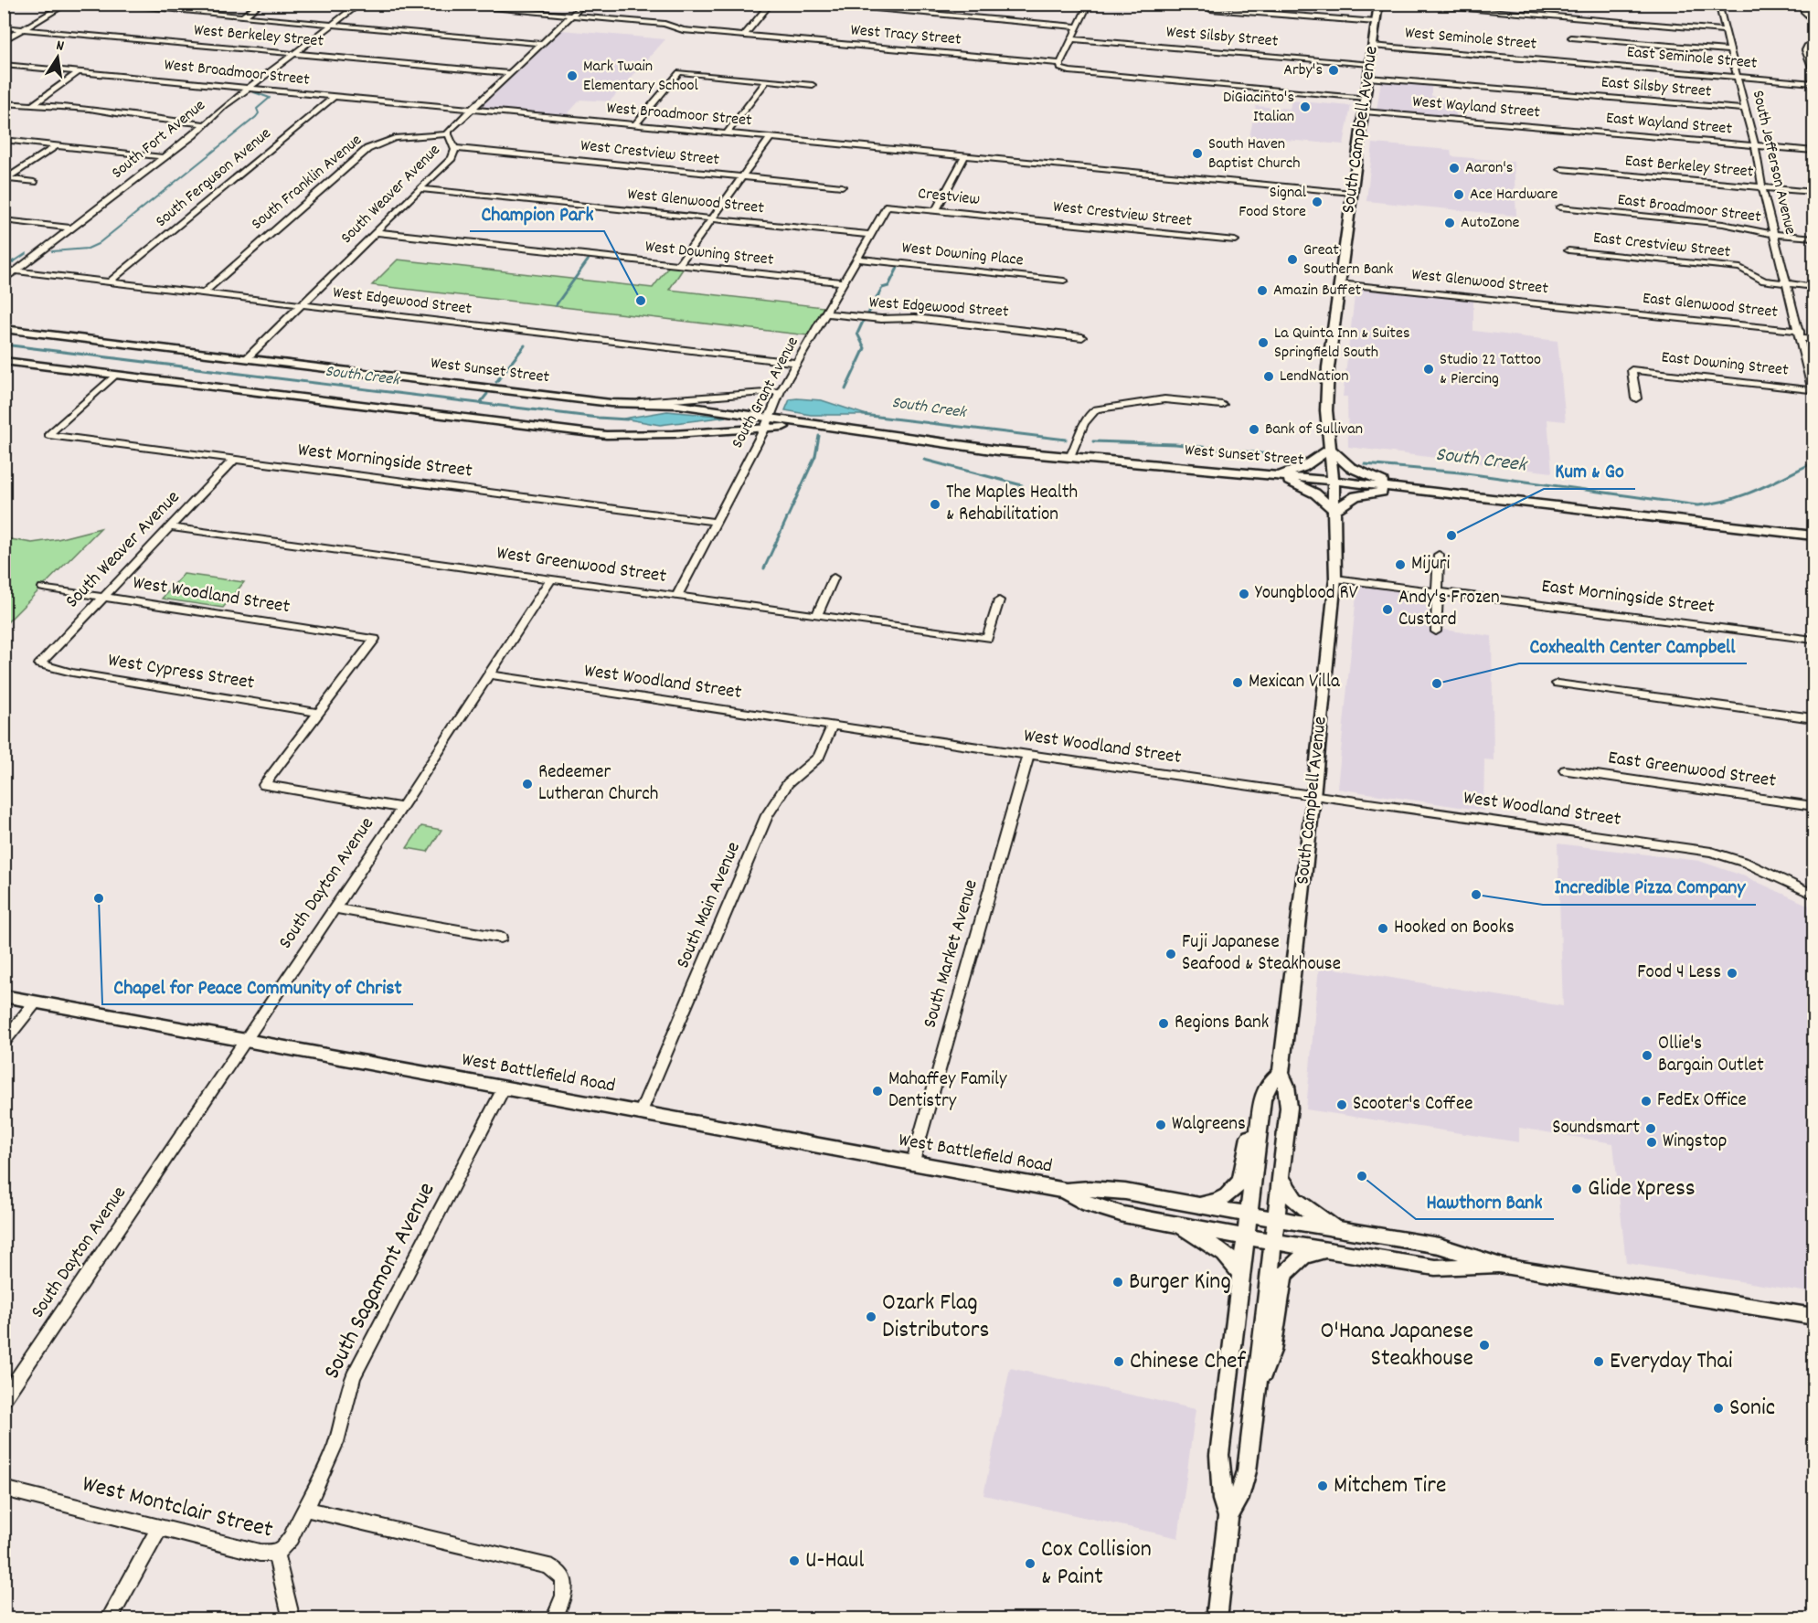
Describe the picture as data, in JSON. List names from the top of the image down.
{
  "streets": {
    "main road": ["South Campbell Avenue", "West Sunset Street", "West Battlefield Road"],
    "street": [
      "West Tracy Street",
      "West Berkeley Street",
      "West Silsby Street",
      "West Seminole Street",
      "East Seminole Street",
      "West Broadmoor Street",
      "East Silsby Street",
      "West Wayland Street",
      "East Wayland Street",
      "South Fort Avenue",
      "West Crestview Street",
      "South Jefferson Avenue",
      "East Berkeley Street",
      "South Ferguson Avenue",
      "South Franklin Avenue",
      "South Weaver Avenue",
      "Crestview",
      "West Glenwood Street",
      "East Broadmoor Street",
      "East Crestview Street",
      "West Downing Street",
      "West Downing Place",
      "West Edgewood Street",
      "East Glenwood Street",
      "East Downing Street",
      "South Grant Avenue",
      "West Morningside Street",
      "West Greenwood Street",
      "West Woodland Street",
      "East Morningside Street",
      "West Cypress Street",
      "East Greenwood Street",
      "South Dayton Avenue",
      "South Main Avenue",
      "South Market Avenue",
      "South Sagamont Avenue",
      "West Montclair Street"
    ]
  },
  "crossings": [
    ["West Tracy Street", "South Campbell Avenue"],
    ["West Tracy Street", "South Weaver Avenue"],
    ["West Berkeley Street", "South Fort Avenue"],
    ["West Berkeley Street", "South Weaver Avenue"],
    ["West Silsby Street", "South Campbell Avenue"],
    ["West Seminole Street", "East Seminole Street"],
    ["West Seminole Street", "South Campbell Avenue"],
    ["East Seminole Street", "South Jefferson Avenue"],
    ["West Broadmoor Street", "South Campbell Avenue"],
    ["West Broadmoor Street", "South Fort Avenue"],
    ["West Broadmoor Street", "South Ferguson Avenue"],
    ["West Broadmoor Street", "South Weaver Avenue"],
    ["East Silsby Street", "South Campbell Avenue"],
    ["East Silsby Street", "South Jefferson Avenue"],
    ["West Wayland Street", "East Wayland Street"],
    ["West Wayland Street", "South Campbell Avenue"],
    ["East Wayland Street", "South Jefferson Avenue"],
    ["South Campbell Avenue", "West Glenwood Street"],
    ["South Campbell Avenue", "West Sunset Street"],
    ["South Campbell Avenue", "West Woodland Street"],
    ["South Campbell Avenue", "West Battlefield Road"],
    ["South Fort Avenue", "West Edgewood Street"],
    ["West Crestview Street", "South Weaver Avenue"],
    ["West Crestview Street", "Crestview"],
    ["South Jefferson Avenue", "East Berkeley Street"],
    ["South Jefferson Avenue", "East Broadmoor Street"],
    ["South Jefferson Avenue", "East Crestview Street"],
    ["South Jefferson Avenue", "East Glenwood Street"],
    ["South Jefferson Avenue", "East Downing Street"],
    ["South Ferguson Avenue", "West Edgewood Street"],
    ["South Franklin Avenue", "South Weaver Avenue"],
    ["South Franklin Avenue", "West Edgewood Street"],
    ["South Weaver Avenue", "West Glenwood Street"],
    ["South Weaver Avenue", "West Downing Street"],
    ["South Weaver Avenue", "West Edgewood Street"],
    ["South Weaver Avenue", "West Sunset Street"],
    ["South Weaver Avenue", "West Morningside Street"],
    ["South Weaver Avenue", "West Greenwood Street"],
    ["South Weaver Avenue", "West Woodland Street"],
    ["South Weaver Avenue", "West Cypress Street"],
    ["Crestview", "South Grant Avenue"],
    ["West Glenwood Street", "East Glenwood Street"],
    ["West Glenwood Street", "South Grant Avenue"],
    ["West Downing Street", "South Grant Avenue"],
    ["West Downing Place", "South Grant Avenue"],
    ["West Edgewood Street", "South Grant Avenue"],
    ["West Sunset Street", "South Grant Avenue"],
    ["West Sunset Street", "West Morningside Street"],
    ["South Grant Avenue", "West Morningside Street"],
    ["South Grant Avenue", "West Greenwood Street"],
    ["West Greenwood Street", "South Dayton Avenue"],
    ["West Woodland Street", "West Cypress Street"],
    ["West Woodland Street", "South Dayton Avenue"],
    ["West Woodland Street", "South Main Avenue"],
    ["West Woodland Street", "South Market Avenue"],
    ["South Dayton Avenue", "West Battlefield Road"],
    ["South Main Avenue", "West Battlefield Road"],
    ["South Market Avenue", "West Battlefield Road"],
    ["West Battlefield Road", "South Sagamont Avenue"],
    ["South Sagamont Avenue", "West Montclair Street"]
  ],
  "water": ["South Creek"],
  "places": [
    "Arby's",
    "Mark Twain Elementary School",
    "DiGiacinto's Italian",
    "South Haven Baptist Church",
    "Aaron's",
    "Ace Hardware",
    "Signal Food Store",
    "AutoZone",
    "Great Southern Bank",
    "Amazin Buffet",
    "Champion Park",
    "La Quinta Inn & Suites Springfield South",
    "Studio 22 Tattoo & Piercing",
    "LendNation",
    "Bank of Sullivan",
    "The Maples Health & Rehabilitation",
    "Kum & Go",
    "Mijuri",
    "Youngblood RV",
    "Andy's Frozen Custard",
    "Mexican Villa",
    "Coxhealth Center Campbell",
    "Redeemer Lutheran Church",
    "Incredible Pizza Company",
    "Chapel for Peace Community of Christ",
    "Hooked on Books",
    "Fuji Japanese Seafood & Steakhouse",
    "Food 4 Less",
    "Regions Bank",
    "Ollie's Bargain Outlet",
    "Mahaffey Family Dentistry",
    "FedEx Office",
    "Scooter's Coffee",
    "Walgreens",
    "Soundsmart",
    "Wingstop",
    "Hawthorn Bank",
    "Glide Xpress",
    "Burger King",
    "Ozark Flag Distributors",
    "O'Hana Japanese Steakhouse",
    "Chinese Chef",
    "Everyday Thai",
    "Sonic",
    "Mitchem Tire",
    "U-Haul",
    "Cox Collision & Paint"
  ],
  "north": "top"
}
